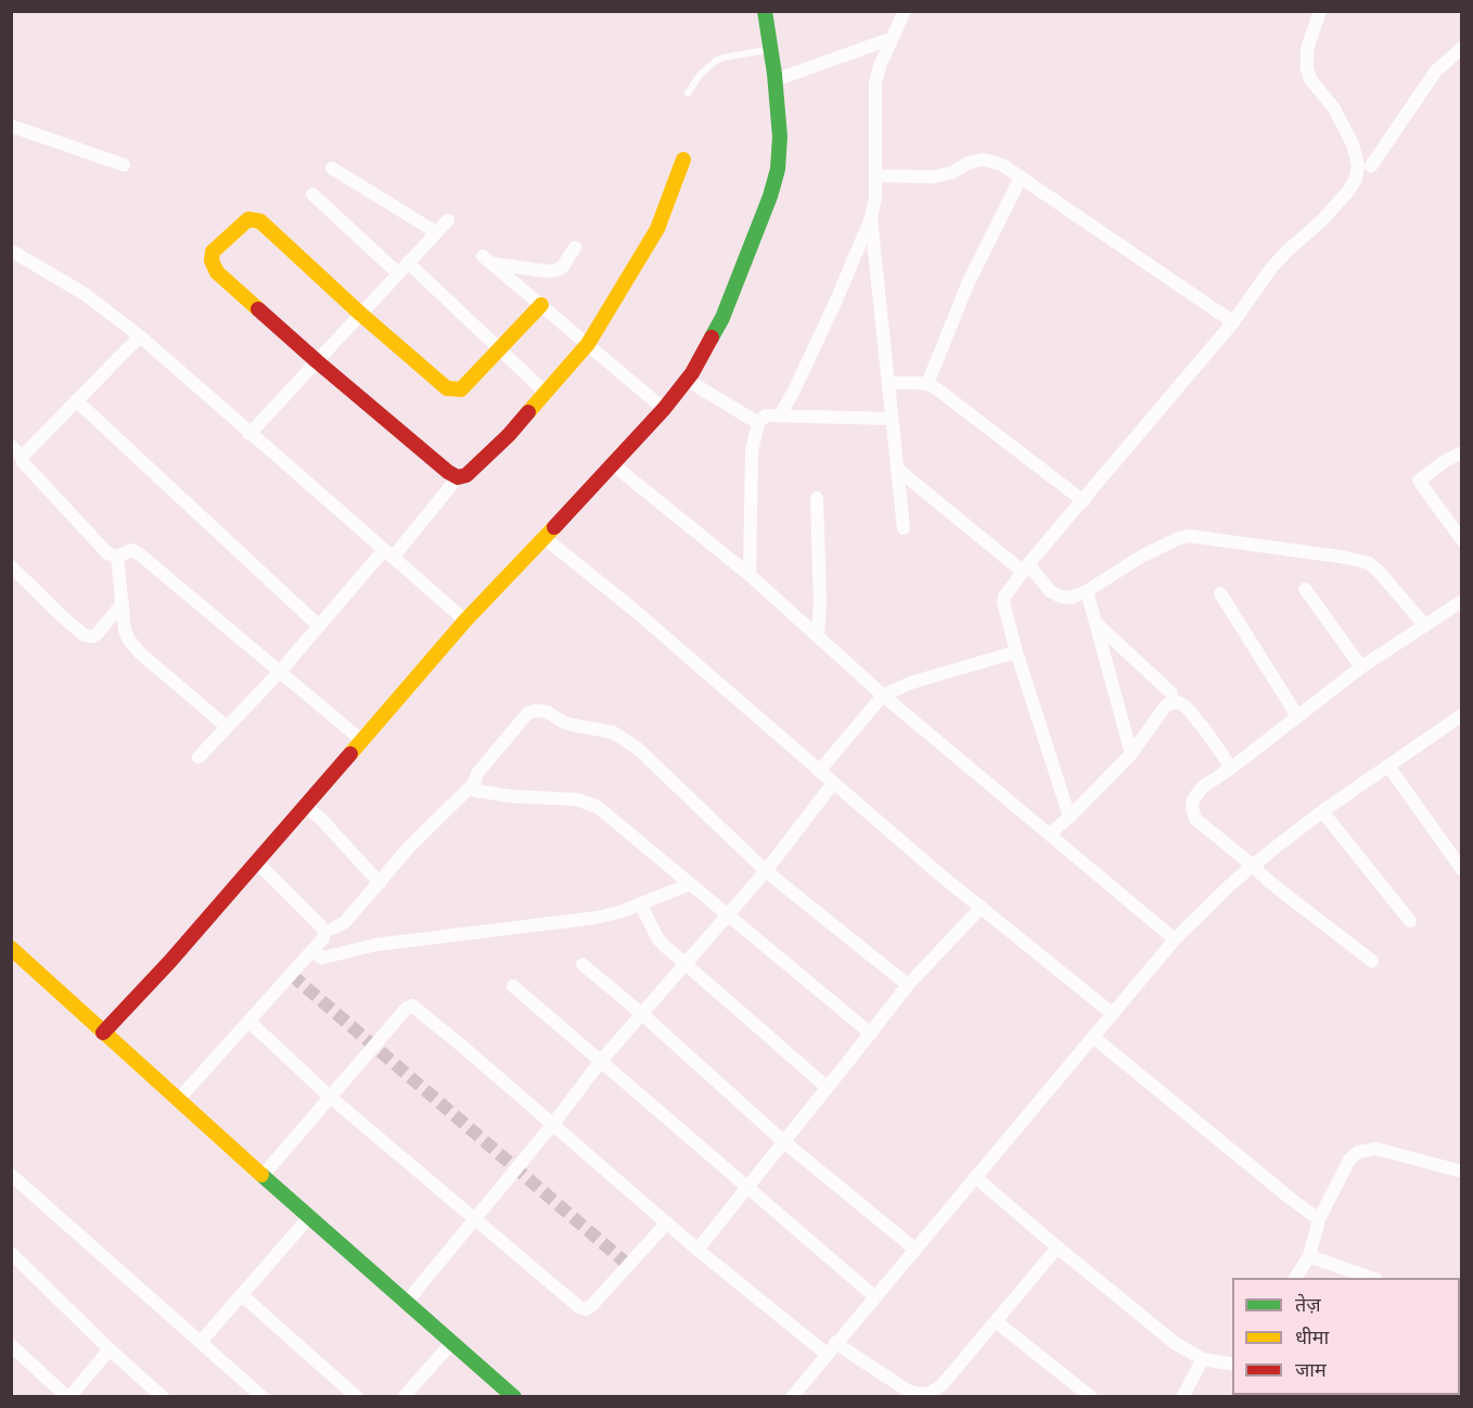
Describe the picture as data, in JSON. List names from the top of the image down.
{
  "legend": ["तेज़", "धीमा", "जाम"]
}
